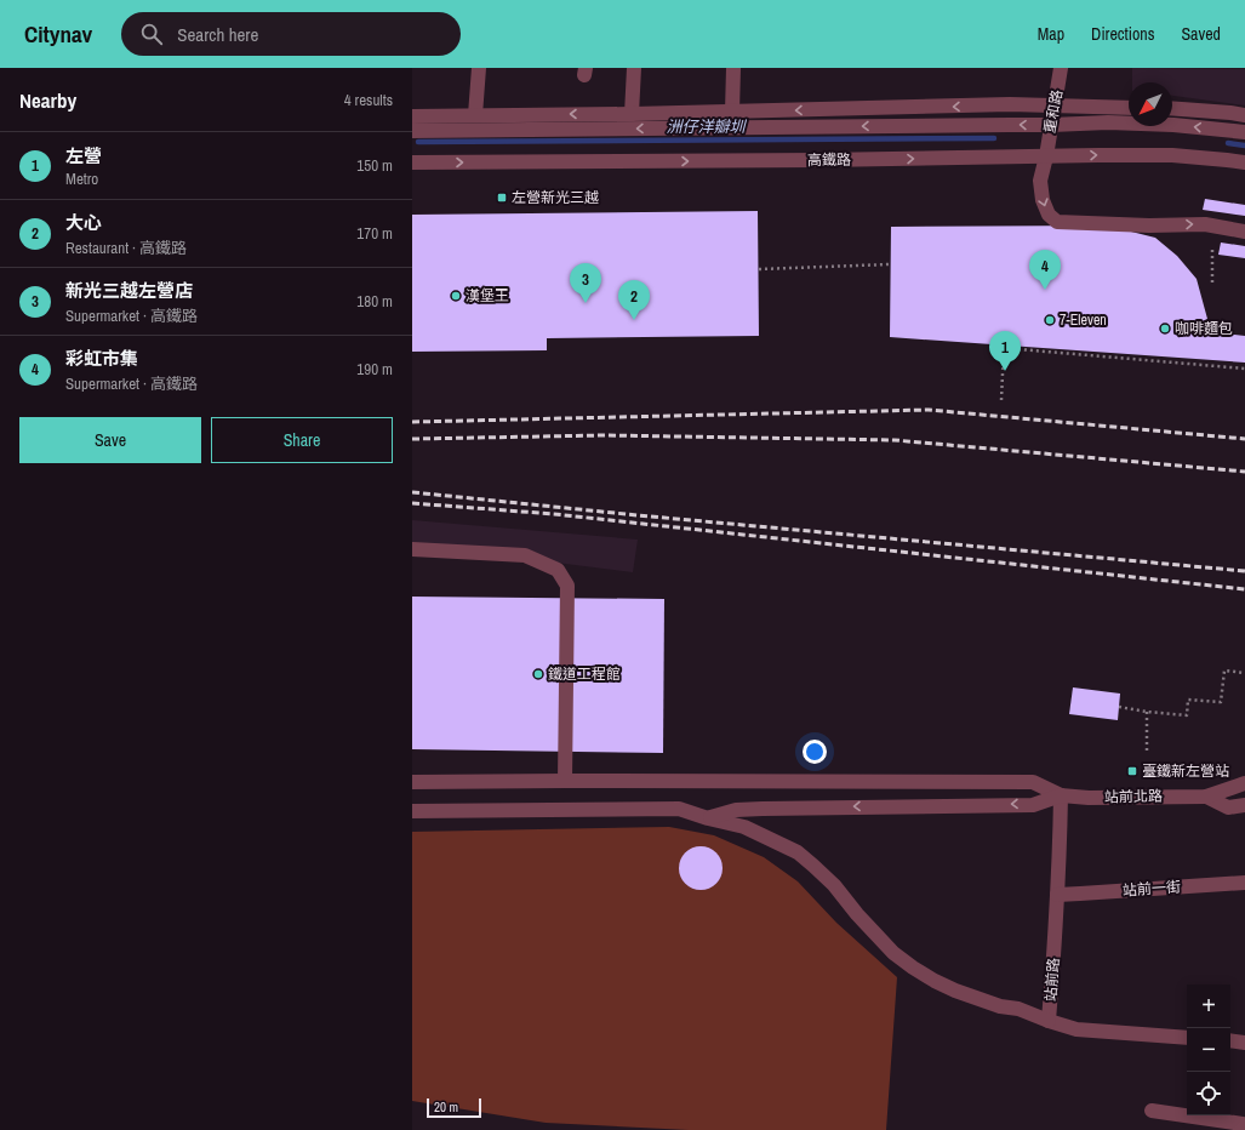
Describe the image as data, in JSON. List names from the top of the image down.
{
  "streets": {
    "street": [
      "重和路",
      "高鐵路",
      "站前北路",
      "站前一街",
      "站前路"
    ]
  },
  "crossings": [
    ["重和路", "高鐵路"],
    ["站前北路", "站前路"],
    ["站前一街", "站前路"]
  ],
  "water": ["洲仔洋瓣圳"],
  "places": {
    "transit": ["左營新光三越", "臺鐵新左營站"],
    "other": [
      "漢堡王",
      "7-Eleven",
      "咖啡麵包",
      "鐵道工程館"
    ]
  },
  "scale_bar": "20 m",
  "north": "bottom left",
  "page": {
    "header": "Citynav",
    "search": "Search here",
    "nav": ["Map", "Directions", "Saved"],
    "heading": ["Nearby", "4 results"],
    "list": [
      {
        "mark": "1",
        "name": "左營",
        "note": "Metro",
        "value": "150 m"
      },
      {
        "mark": "2",
        "name": "大心",
        "note": "Restaurant · 高鐵路",
        "value": "170 m"
      },
      {
        "mark": "3",
        "name": "新光三越左營店",
        "note": "Supermarket · 高鐵路",
        "value": "180 m"
      },
      {
        "mark": "4",
        "name": "彩虹市集",
        "note": "Supermarket · 高鐵路",
        "value": "190 m"
      }
    ],
    "pins": [
      "4",
      "3",
      "2",
      "1"
    ],
    "buttons": ["Save", "Share"],
    "map_buttons": ["+", "−"],
    "scale": "20 m"
  }
}
